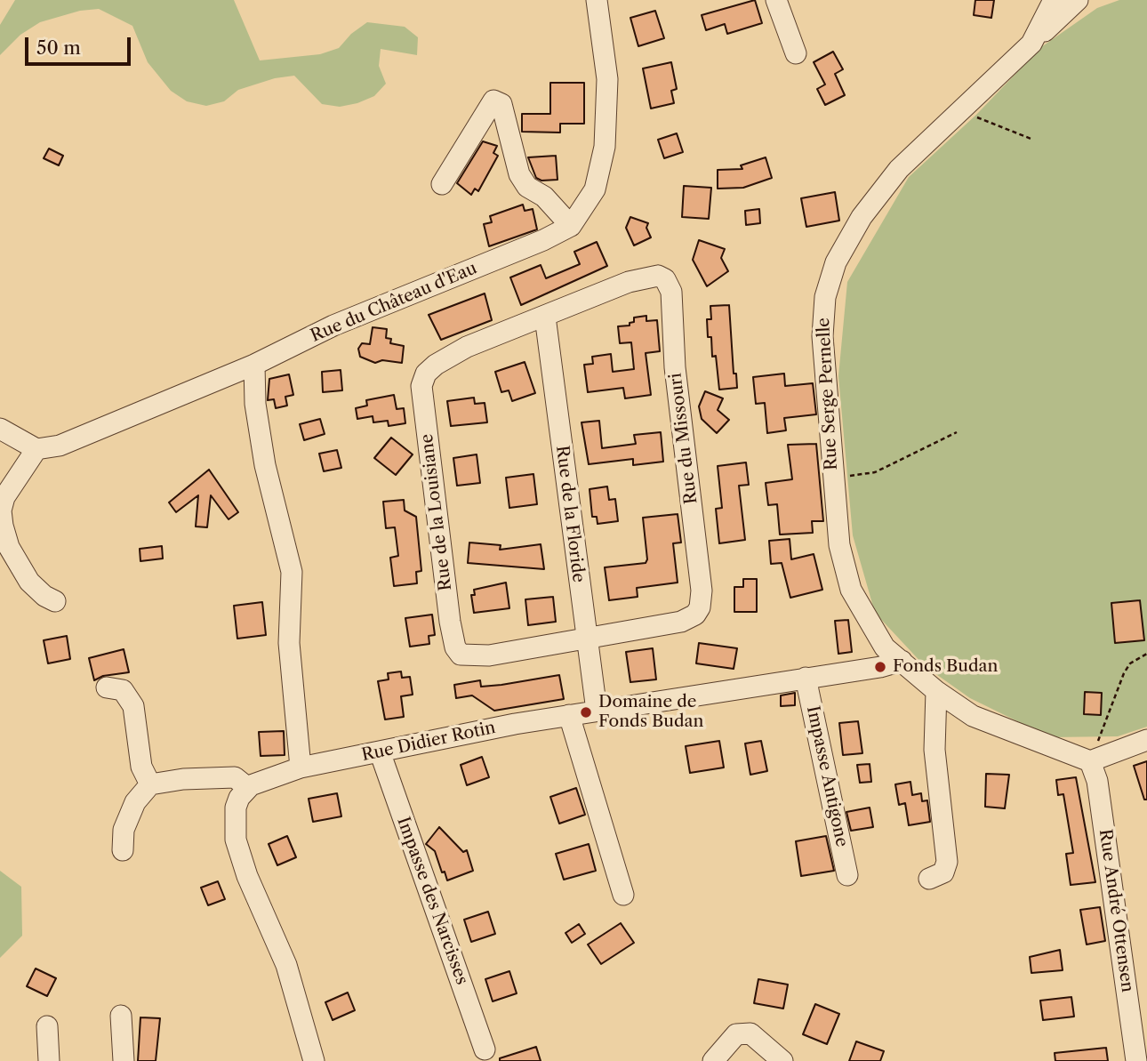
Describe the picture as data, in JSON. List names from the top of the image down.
{
  "streets": {
    "street": [
      "Rue du Château d'Eau",
      "Rue Serge Pernelle",
      "Rue du Missouri",
      "Rue de la Louisiane",
      "Rue de la Floride",
      "Rue Didier Rotin",
      "Impasse Antigone",
      "Impasse des Narcisses",
      "Rue André Ottensen"
    ]
  },
  "crossings": [
    ["Rue Serge Pernelle", "Rue Didier Rotin"],
    ["Rue Serge Pernelle", "Rue André Ottensen"],
    ["Rue du Missouri", "Rue de la Louisiane"],
    ["Rue du Missouri", "Rue de la Floride"],
    ["Rue de la Louisiane", "Rue de la Floride"],
    ["Rue de la Floride", "Rue Didier Rotin"],
    ["Rue Didier Rotin", "Impasse Antigone"],
    ["Rue Didier Rotin", "Impasse des Narcisses"]
  ],
  "places": ["Fonds Budan", "Domaine de Fonds Budan"],
  "scale_bar": "50 m"
}
